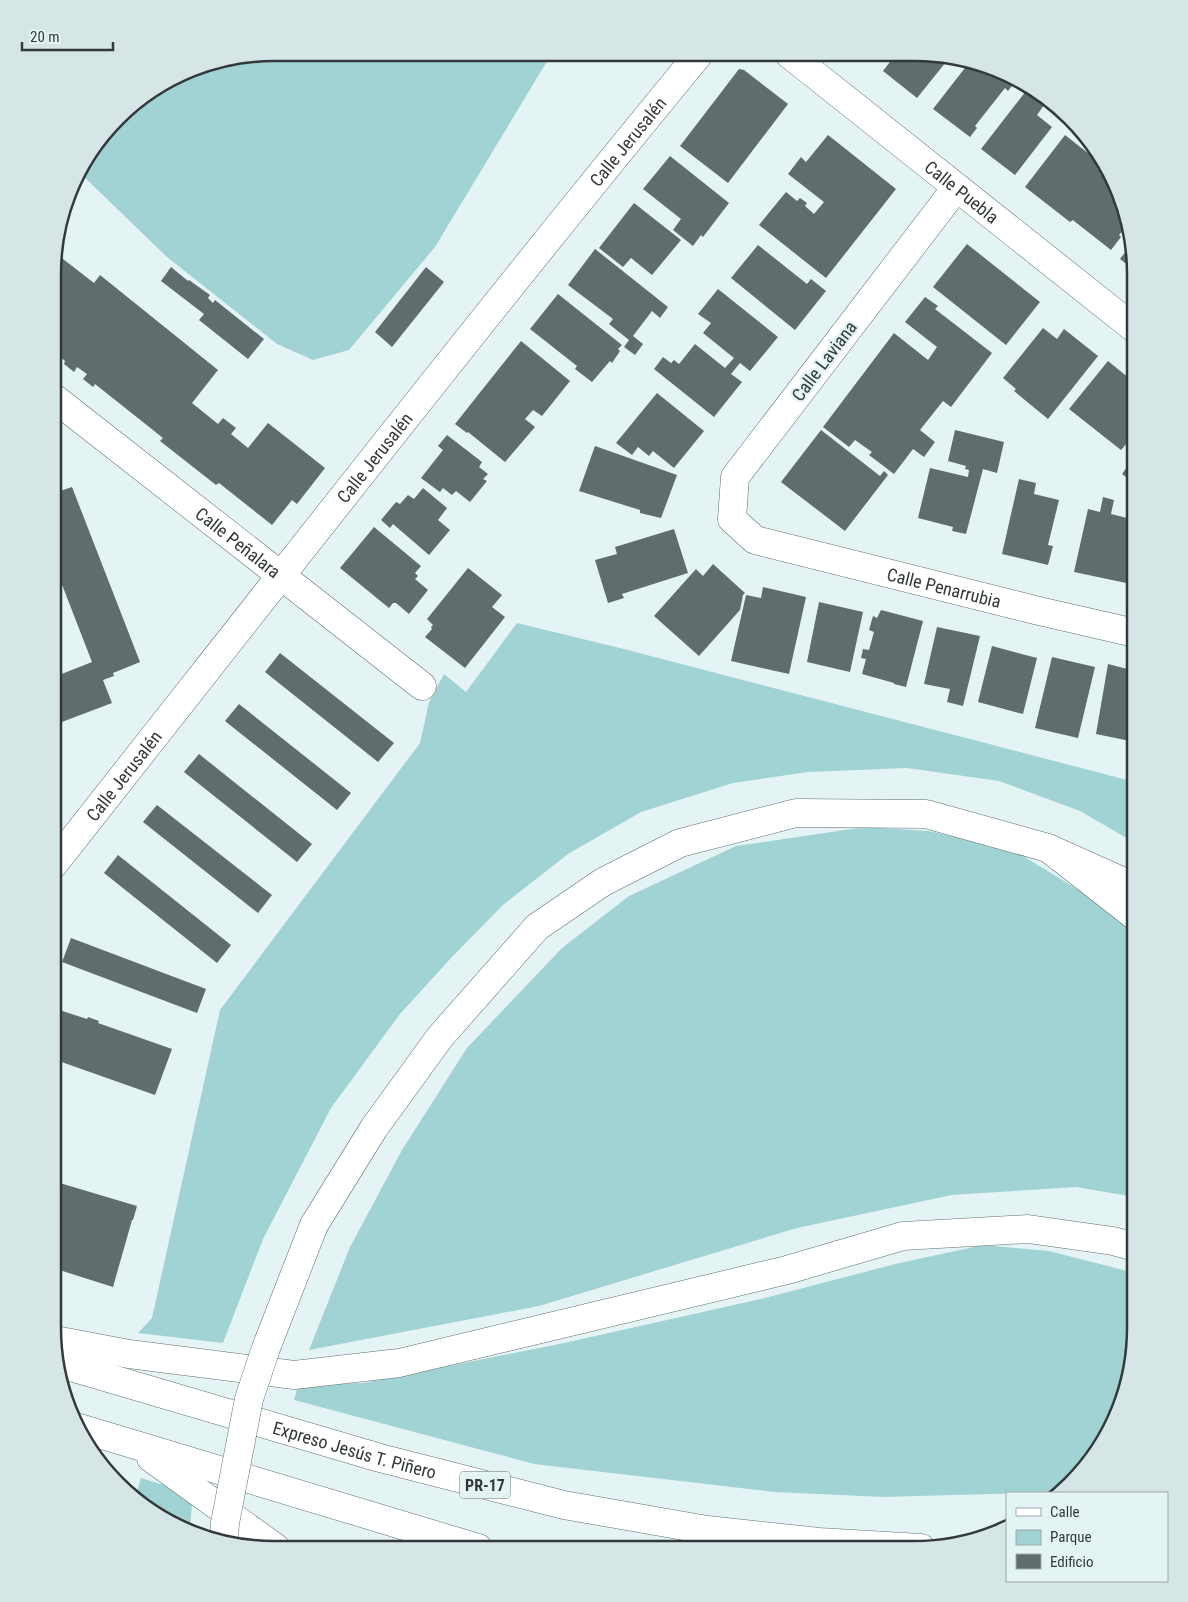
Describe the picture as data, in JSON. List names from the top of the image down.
{
  "streets": {
    "main road": [
      "Calle Jerusalén",
      "Calle Puebla",
      "Calle Laviana",
      "Calle Peñalara",
      "Calle Penarrubia",
      "Expreso Jesús T. Piñero",
      "PR-17"
    ]
  },
  "crossings": [
    ["Calle Jerusalén", "Calle Peñalara"],
    ["Calle Puebla", "Calle Laviana"],
    ["Calle Laviana", "Calle Penarrubia"]
  ],
  "legend": ["Calle", "Parque", "Edificio"],
  "scale_bar": "20 m"
}
